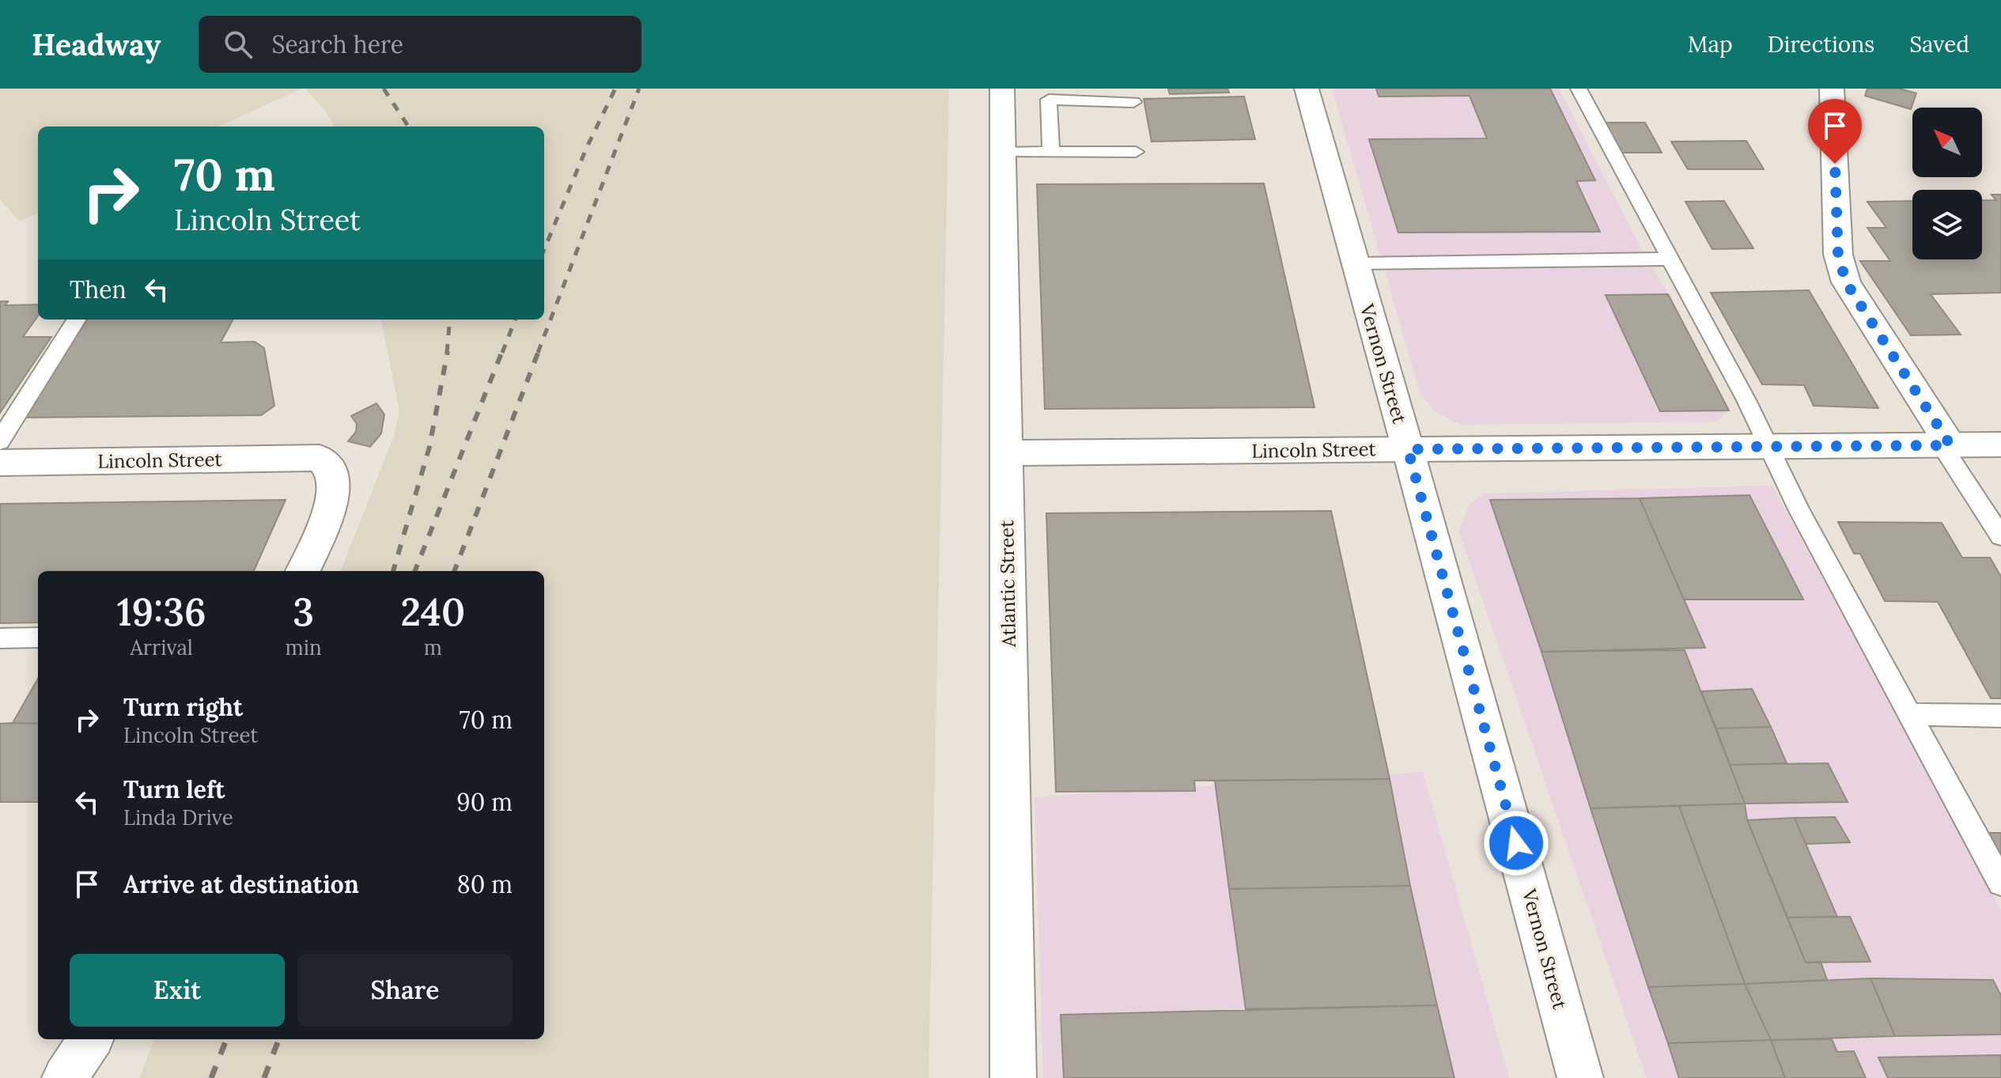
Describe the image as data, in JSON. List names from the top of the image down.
{
  "streets": {
    "street": ["Vernon Street", "Lincoln Street", "Atlantic Street"]
  },
  "crossings": [
    ["Vernon Street", "Lincoln Street"],
    ["Lincoln Street", "Atlantic Street"]
  ],
  "north": "top left",
  "page": {
    "header": "Headway",
    "search": "Search here",
    "nav": ["Map", "Directions", "Saved"],
    "turn": ["70 m", "Lincoln Street"],
    "then": "Then",
    "eta": [
      "19:36",
      "Arrival",
      "3",
      "min",
      "240",
      "m"
    ],
    "list": [
      {
        "name": "Turn right",
        "note": "Lincoln Street",
        "value": "70 m"
      },
      {
        "name": "Turn left",
        "note": "Linda Drive",
        "value": "90 m"
      },
      {
        "name": "Arrive at destination",
        "value": "80 m"
      }
    ],
    "buttons": ["Exit", "Share"]
  }
}
